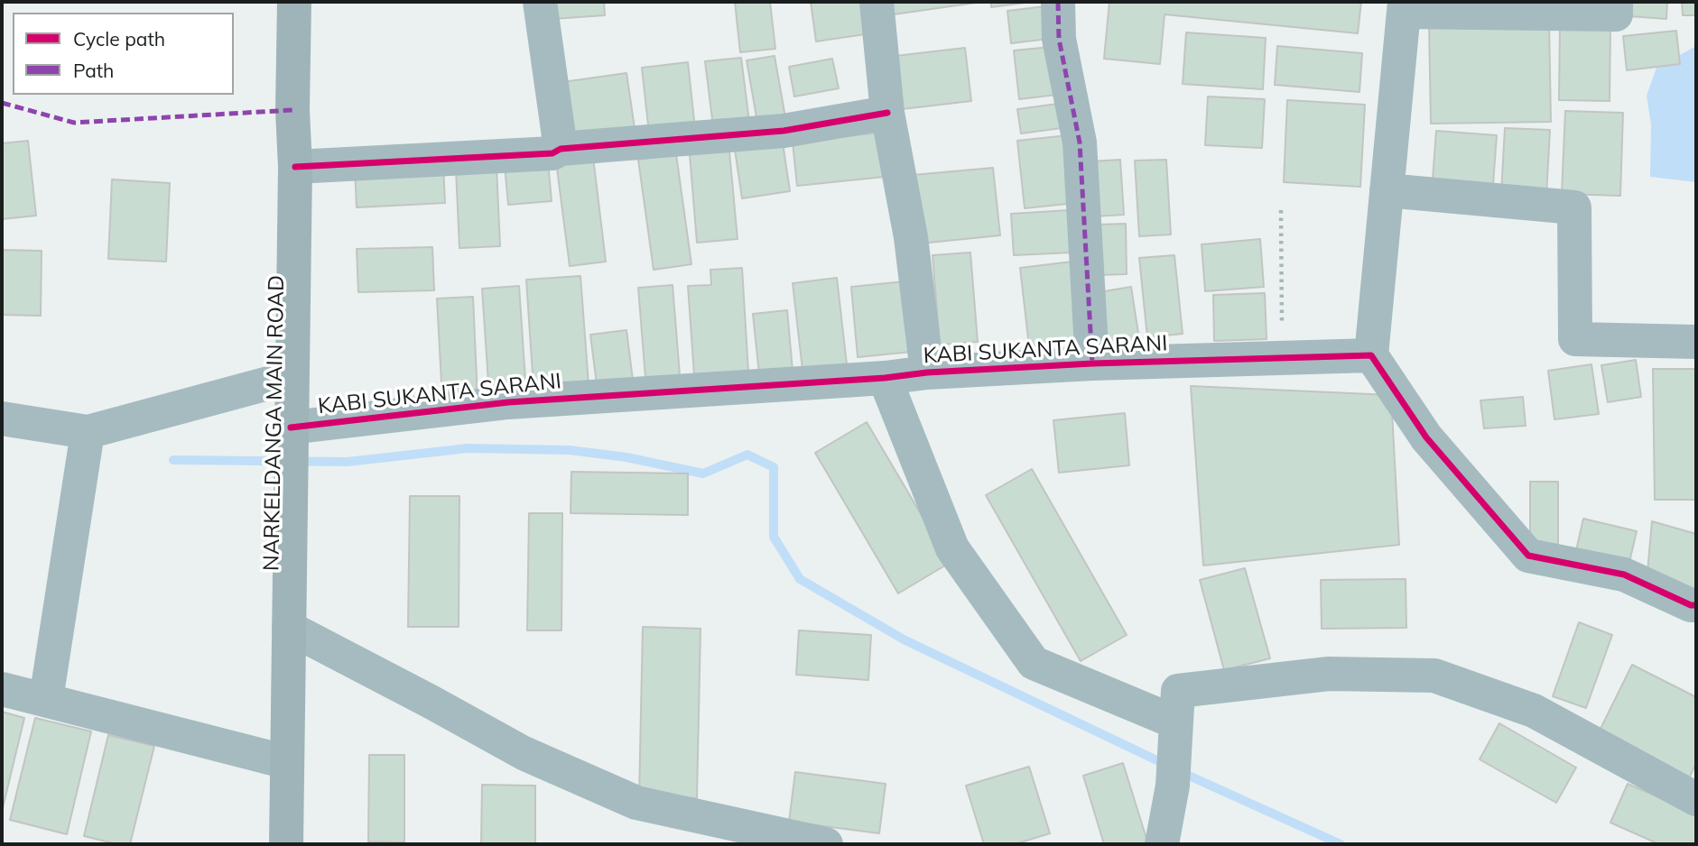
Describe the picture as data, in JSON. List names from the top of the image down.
{
  "streets": {
    "main road": ["NARKELDANGA MAIN ROAD"],
    "street": ["KABI SUKANTA SARANI"]
  },
  "crossings": [
    ["KABI SUKANTA SARANI", "NARKELDANGA MAIN ROAD"]
  ],
  "legend": ["Cycle path", "Path"]
}
